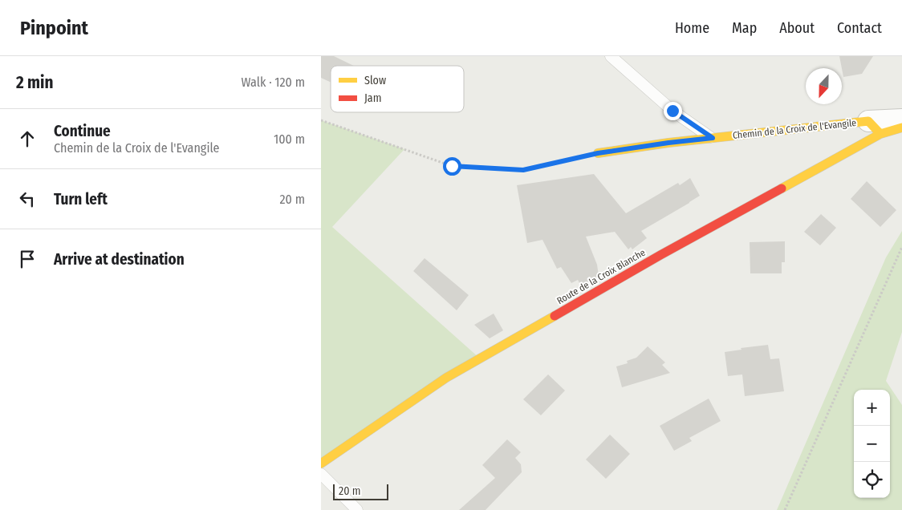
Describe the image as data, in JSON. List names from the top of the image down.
{
  "streets": {
    "main road": ["Chemin de la Croix de l'Evangile", "Route de la Croix Blanche"]
  },
  "crossings": [
    ["Chemin de la Croix de l'Evangile", "Route de la Croix Blanche"]
  ],
  "legend": ["Slow", "Jam"],
  "scale_bar": "20 m",
  "north": "bottom",
  "page": {
    "header": "Pinpoint",
    "nav": [
      "Home",
      "Map",
      "About",
      "Contact"
    ],
    "heading": ["2 min", "Walk · 120 m"],
    "list": [
      ["Continue", "Chemin de la Croix de l'Evangile", "100 m"],
      ["Turn left", "20 m"],
      "Arrive at destination"
    ],
    "map_buttons": ["+", "−"],
    "scale": "20 m"
  }
}
